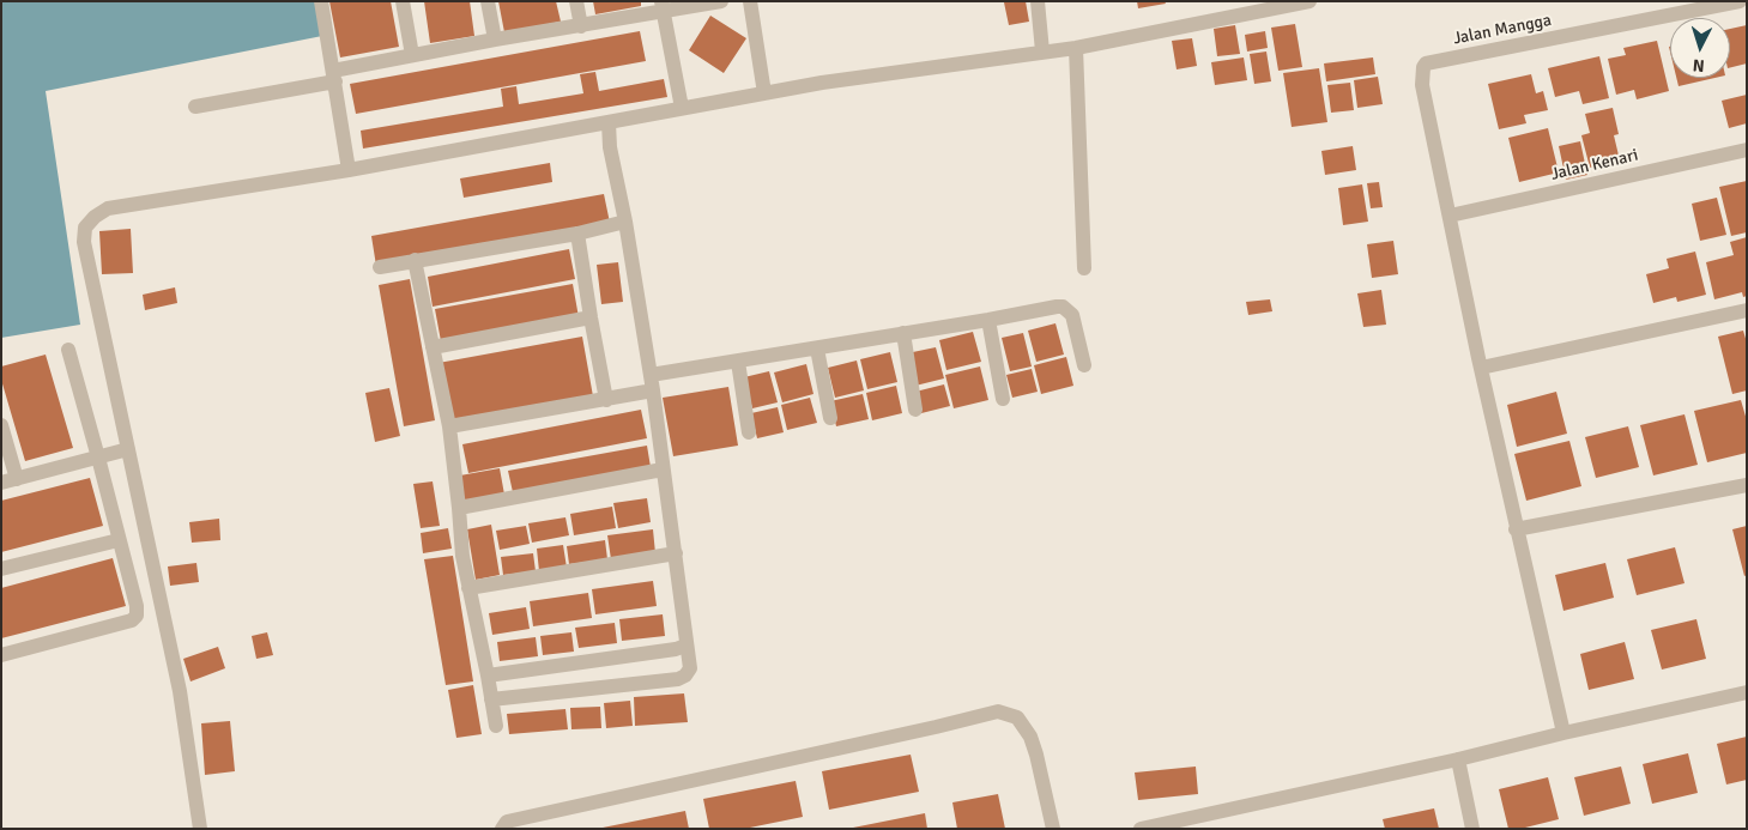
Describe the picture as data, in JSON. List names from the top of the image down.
{
  "streets": {
    "street": ["Jalan Mangga", "Jalan Kenari"]
  },
  "crossings": [
    ["Jalan Mangga", "Jalan Kenari"]
  ],
  "north": "bottom"
}
